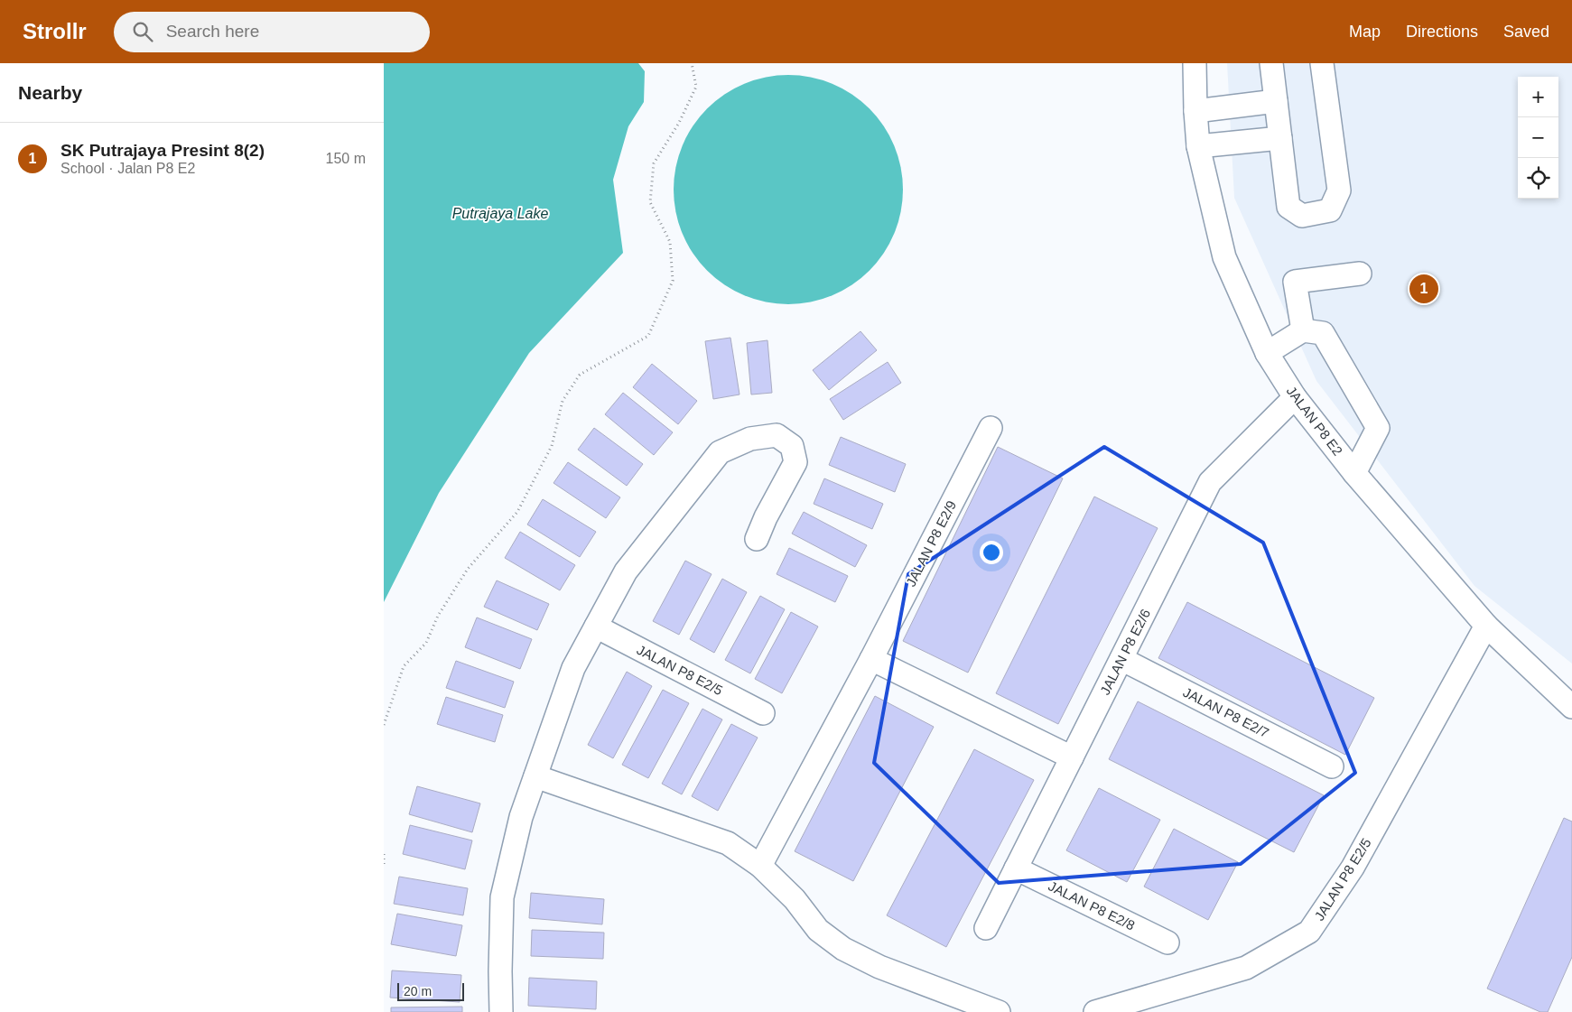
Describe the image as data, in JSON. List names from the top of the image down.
{
  "streets": {
    "street": [
      "JALAN P8 E2",
      "JALAN P8 E2/9",
      "JALAN P8 E2/6",
      "JALAN P8 E2/5",
      "JALAN P8 E2/7",
      "JALAN P8 E2/8"
    ]
  },
  "crossings": [
    ["JALAN P8 E2", "JALAN P8 E2/6"],
    ["JALAN P8 E2", "JALAN P8 E2/5"],
    ["JALAN P8 E2/6", "JALAN P8 E2/7"],
    ["JALAN P8 E2/6", "JALAN P8 E2/8"]
  ],
  "water": ["Putrajaya Lake"],
  "scale_bar": "20 m",
  "page": {
    "header": "Strollr",
    "search": "Search here",
    "nav": ["Map", "Directions", "Saved"],
    "heading": "Nearby",
    "map_buttons": ["+", "−"],
    "list": [
      {
        "mark": "1",
        "name": "SK Putrajaya Presint 8(2)",
        "note": "School · Jalan P8 E2",
        "value": "150 m"
      }
    ],
    "pins": "1",
    "scale": "20 m"
  }
}
